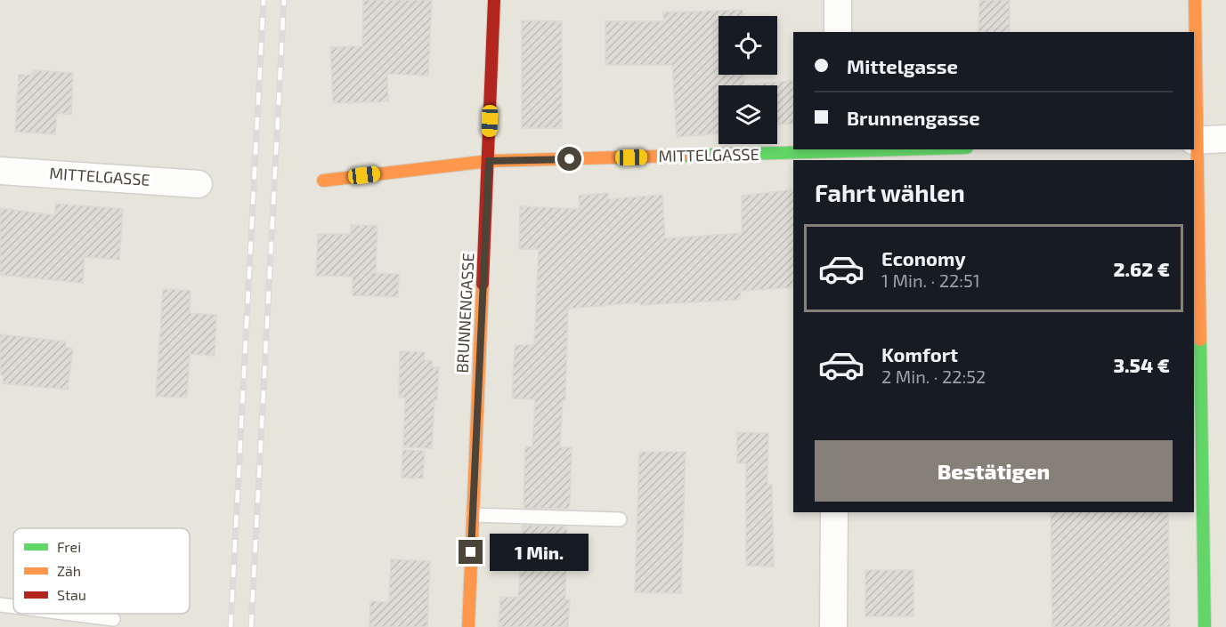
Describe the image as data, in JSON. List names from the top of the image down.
{
  "streets": {
    "street": ["MITTELGASSE", "BRUNNENGASSE"]
  },
  "crossings": [
    ["MITTELGASSE", "BRUNNENGASSE"]
  ],
  "legend": ["Frei", "Zäh", "Stau"],
  "page": {
    "banner": ["Mittelgasse", "Brunnengasse"],
    "heading": "Fahrt wählen",
    "list": [
      {
        "name": "Economy",
        "note": "1 Min. · 22:51",
        "value": "2.62 €"
      },
      {
        "name": "Komfort",
        "note": "2 Min. · 22:52",
        "value": "3.54 €"
      }
    ],
    "buttons": "Bestätigen",
    "bubble": "1 Min."
  }
}
